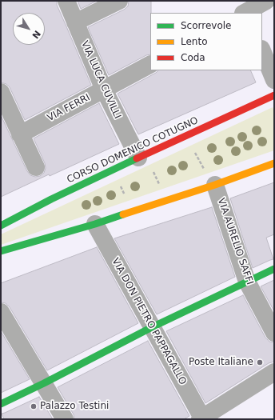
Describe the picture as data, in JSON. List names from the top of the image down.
{
  "streets": {
    "street": [
      "VIA LUCA CUVILLI",
      "VIA FERRI",
      "CORSO DOMENICO COTUGNO",
      "VIA AURELIO SAFFI",
      "VIA DON PIETRO PAPPAGALLO"
    ]
  },
  "crossings": [
    ["VIA LUCA CUVILLI", "VIA FERRI"],
    ["VIA LUCA CUVILLI", "CORSO DOMENICO COTUGNO"]
  ],
  "places": ["Poste Italiane", "Palazzo Testini"],
  "legend": ["Scorrevole", "Lento", "Coda"],
  "north": "bottom right"
}
